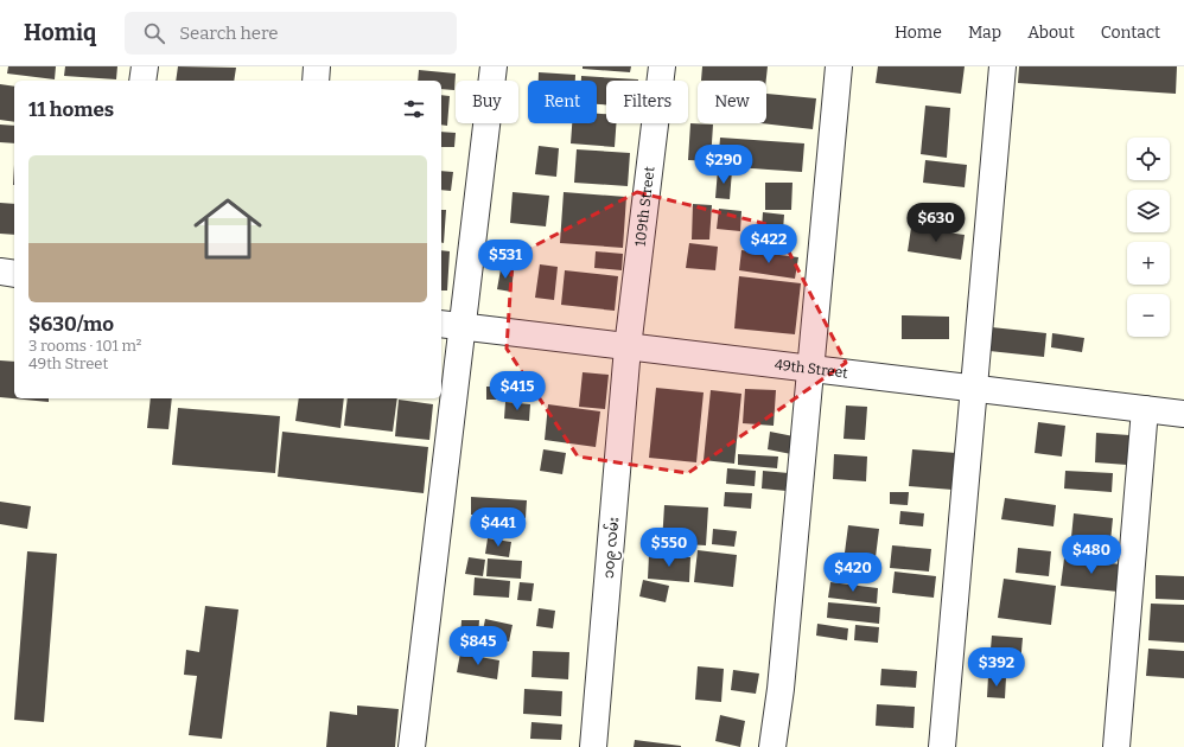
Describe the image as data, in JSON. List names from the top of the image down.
{
  "streets": {
    "street": ["109th Street", "49th Street", "၁၀၉ လမ်း"]
  },
  "crossings": [
    ["109th Street", "49th Street"],
    ["109th Street", "၁၀၉ လမ်း"],
    ["49th Street", "၁၀၉ လမ်း"]
  ],
  "page": {
    "header": "Homiq",
    "search": "Search here",
    "nav": [
      "Home",
      "Map",
      "About",
      "Contact"
    ],
    "chip": [
      "Buy",
      "Rent",
      "Filters",
      "New"
    ],
    "heading": "11 homes",
    "map_buttons": ["+", "−"],
    "list": [
      {
        "name": "$630/mo",
        "note": "3 rooms · 101 m² · 49th Street"
      }
    ],
    "price": [
      "$290",
      "$630",
      "$422",
      "$531",
      "$415",
      "$441",
      "$550",
      "$480",
      "$420",
      "$845",
      "$392"
    ]
  }
}
